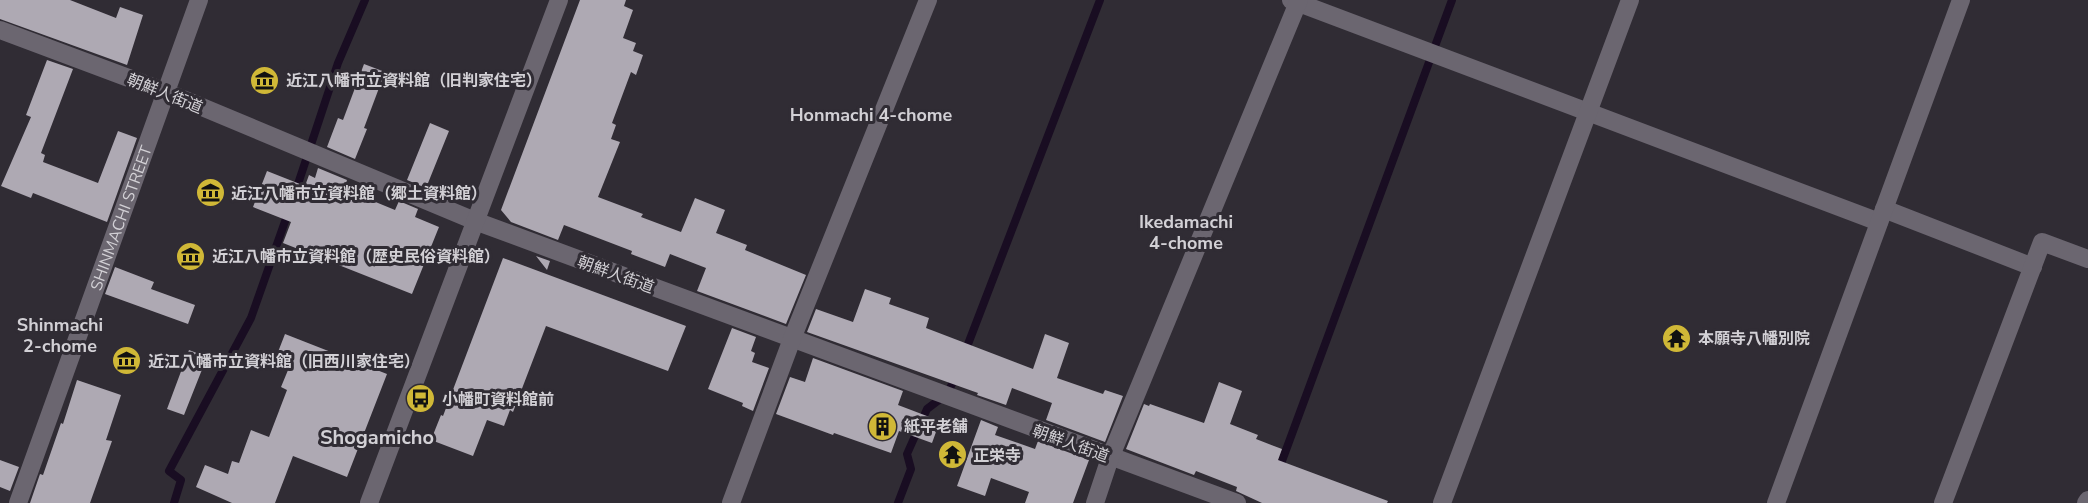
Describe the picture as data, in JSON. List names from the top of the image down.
{
  "streets": {
    "street": ["朝鮮人街道", "SHINMACHI STREET"]
  },
  "crossings": [
    ["朝鮮人街道", "SHINMACHI STREET"]
  ],
  "districts": [
    "Honmachi 4-chome",
    "Ikedamachi 4-chome",
    "Shinmachi 2-chome",
    "Shogamicho"
  ],
  "places": {
    "museum": [
      "近江八幡市立資料館（旧判家住宅）",
      "近江八幡市立資料館（郷土資料館）",
      "近江八幡市立資料館（歴史民俗資料館）",
      "近江八幡市立資料館（旧西川家住宅）"
    ],
    "temple": ["本願寺八幡別院", "正栄寺"],
    "bus stop": ["小幡町資料館前"],
    "building": ["紙平老舗"]
  }
}
